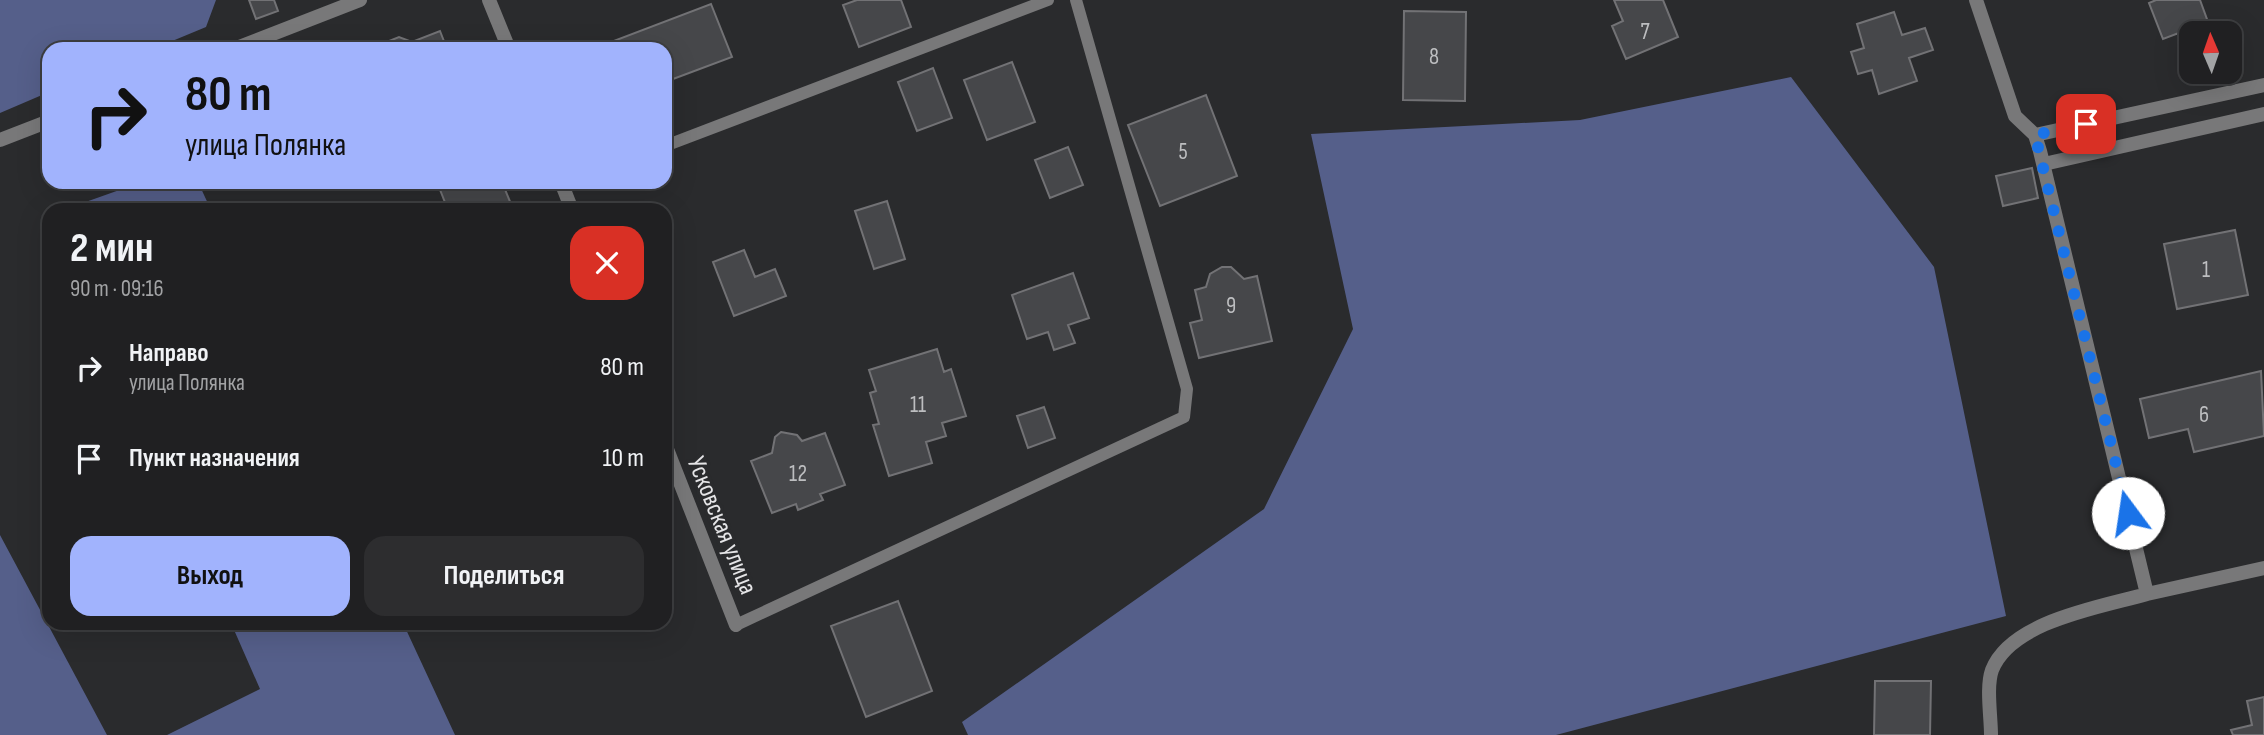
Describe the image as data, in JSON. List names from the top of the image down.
{
  "streets": {
    "street": ["Усковская улица"]
  },
  "house_numbers": [
    "7",
    "8",
    "5",
    "1",
    "9",
    "11",
    "6",
    "12"
  ],
  "north": "top",
  "page": {
    "turn": ["80 m", "улица Полянка"],
    "heading": ["2 мин", "90 m · 09:16"],
    "list": [
      {
        "name": "Направо",
        "note": "улица Полянка",
        "value": "80 m"
      },
      {
        "name": "Пункт назначения",
        "value": "10 m"
      }
    ],
    "buttons": ["Выход", "Поделиться"]
  }
}
